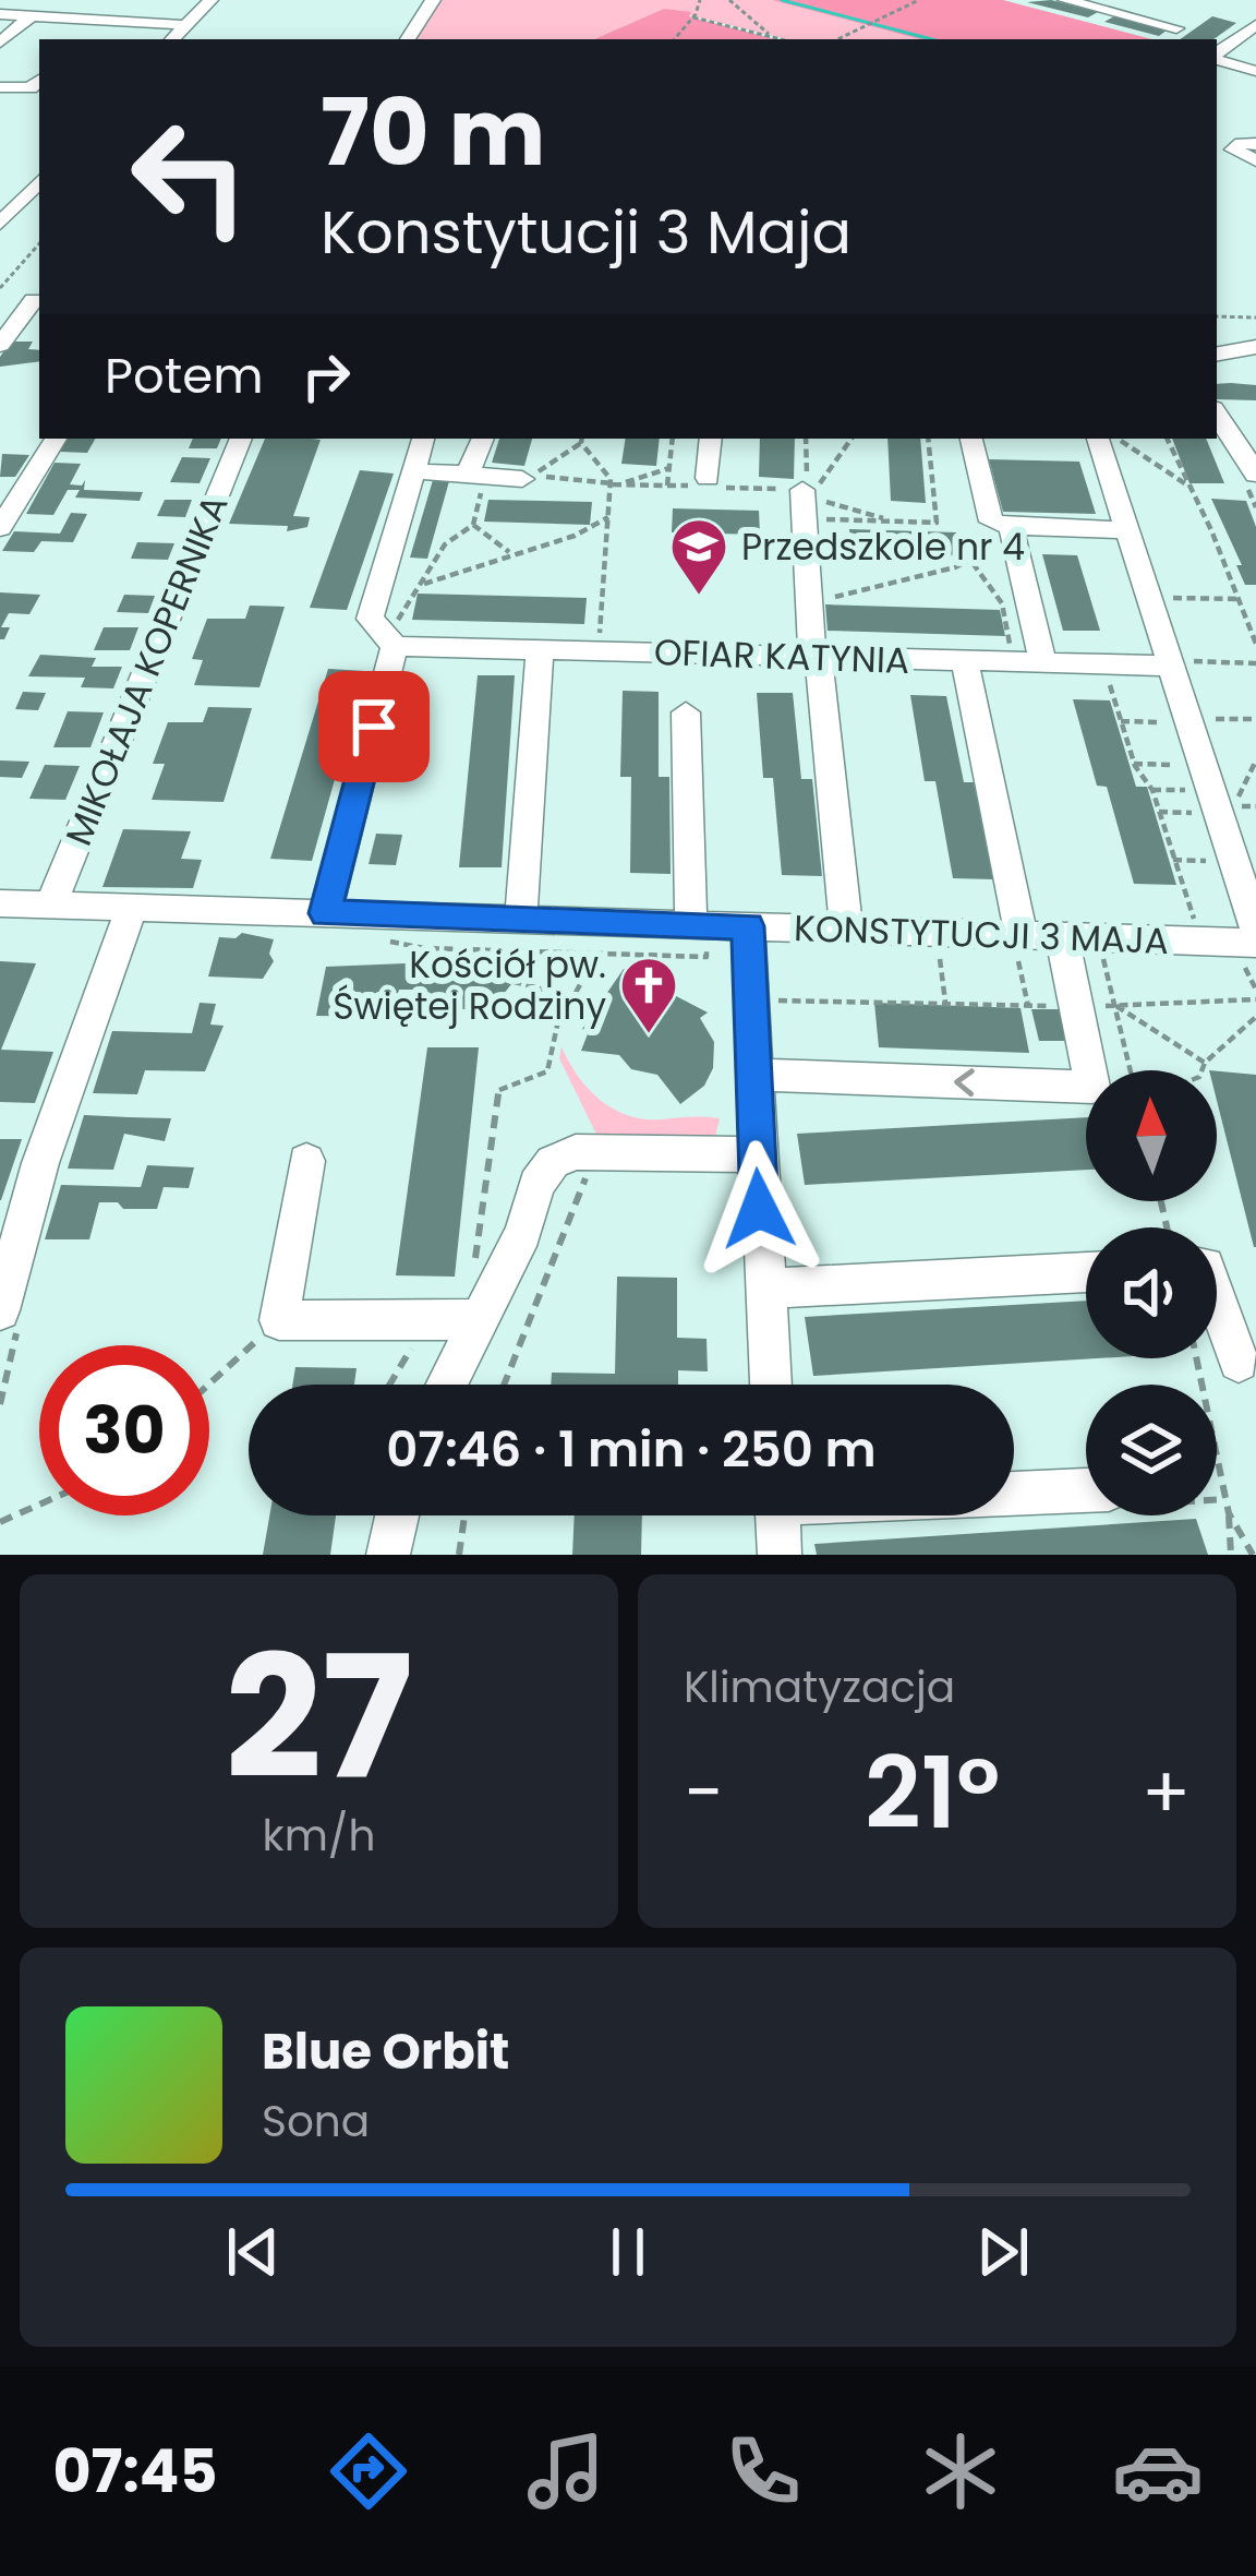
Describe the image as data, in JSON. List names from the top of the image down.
{
  "streets": {
    "street": ["OFIAR KATYNIA", "MIKOŁAJA KOPERNIKA", "KONSTYTUCJI 3 MAJA"]
  },
  "crossings": [
    ["MIKOŁAJA KOPERNIKA", "KONSTYTUCJI 3 MAJA"]
  ],
  "places": {
    "school or university": ["Przedszkole nr 4"],
    "church": ["Kościół pw. Świętej Rodziny"]
  },
  "north": "top",
  "page": {
    "turn": ["70 m", "Konstytucji 3 Maja"],
    "then": "Potem",
    "limit": "30",
    "trip": "07:46 · 1 min · 250 m",
    "tile": [
      ["27", "km/h"],
      "Klimatyzacja"
    ],
    "heat": ["−", "21°", "+"],
    "song": ["Blue Orbit", "Sona"],
    "tabs": "07:45"
  }
}
